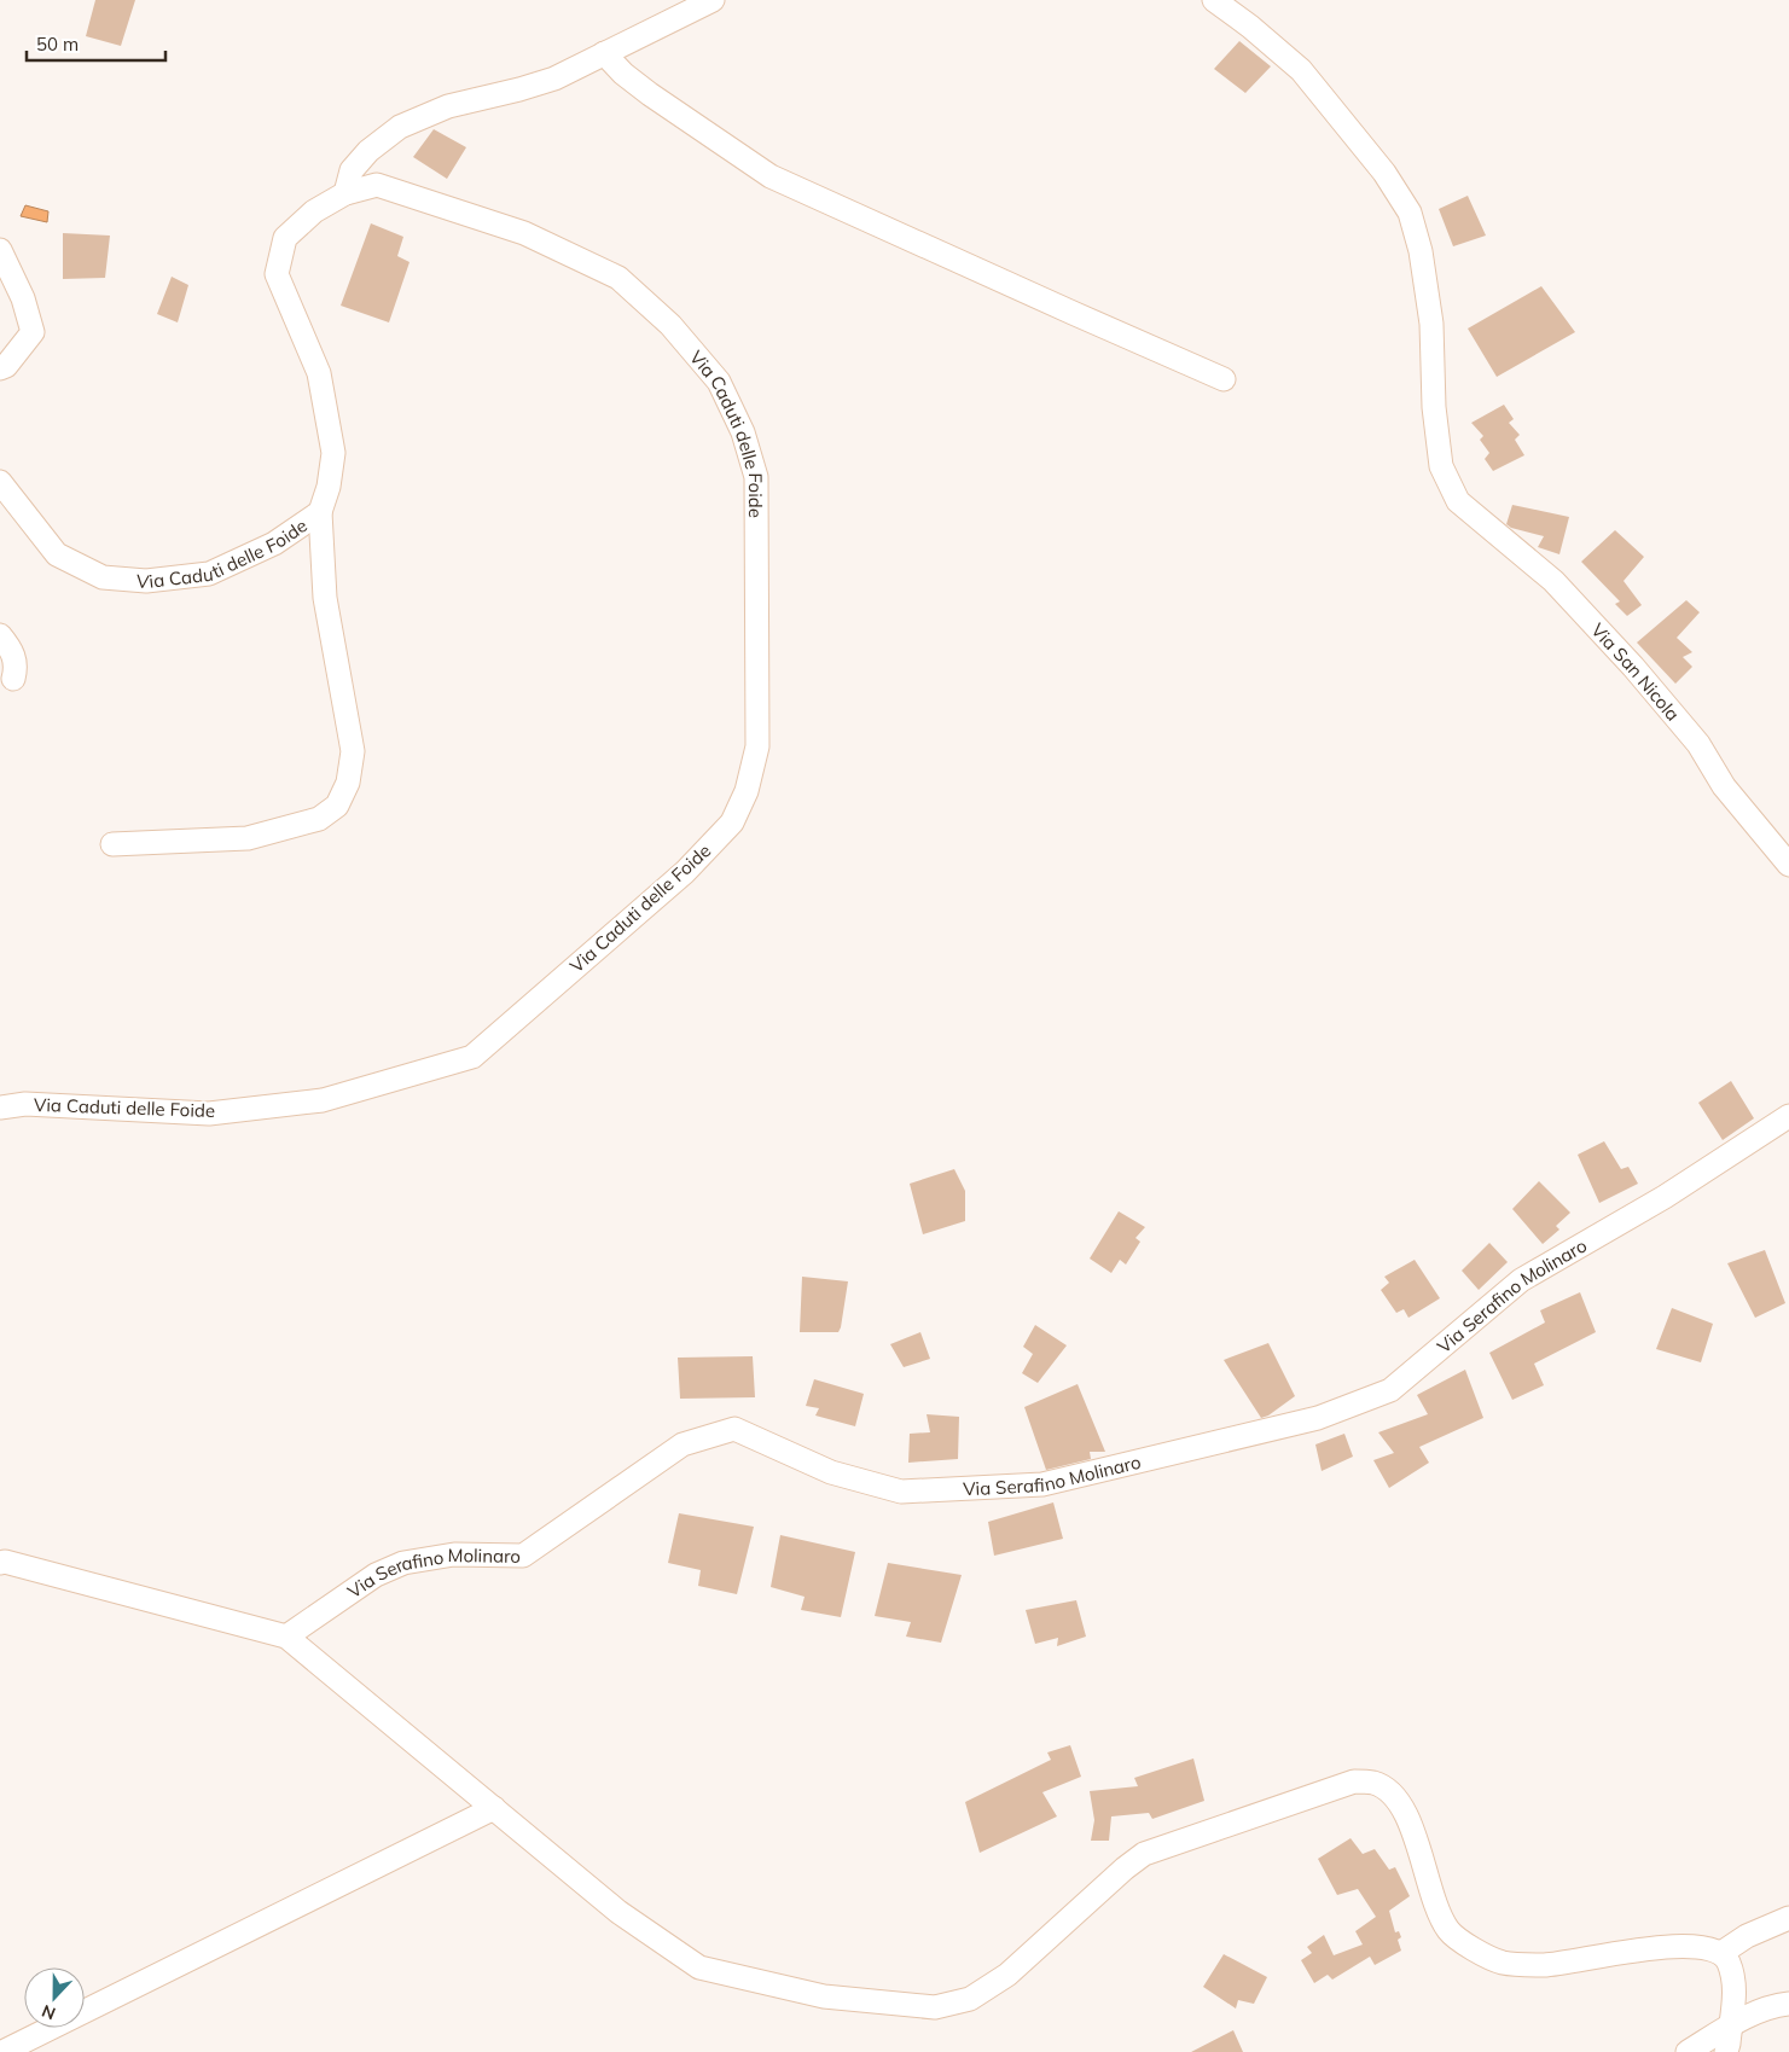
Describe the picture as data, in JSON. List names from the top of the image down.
{
  "streets": {
    "street": ["Via Caduti delle Foide", "Via San Nicola", "Via Serafino Molinaro"]
  },
  "scale_bar": "50 m",
  "north": "bottom"
}
